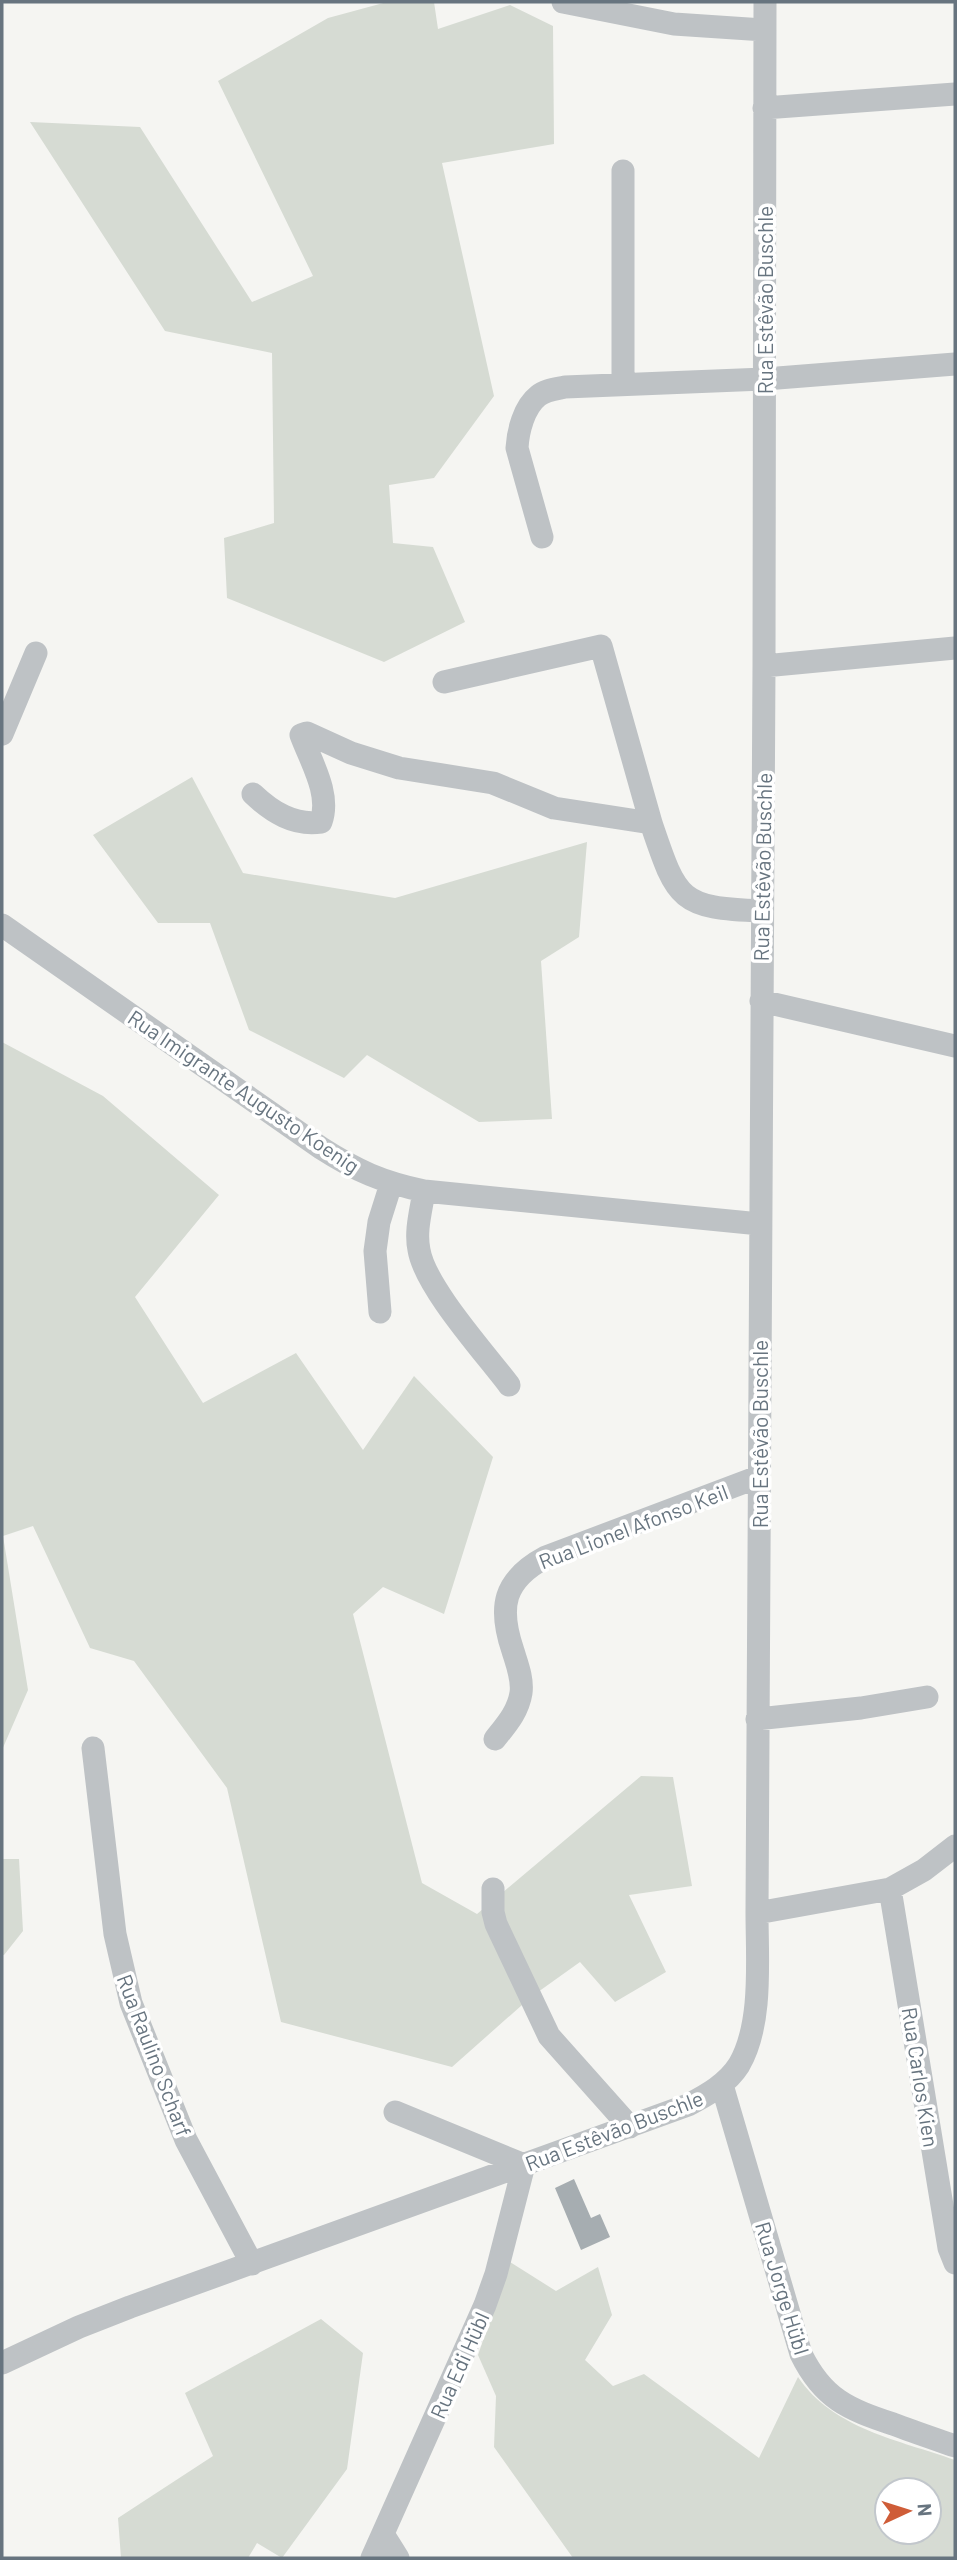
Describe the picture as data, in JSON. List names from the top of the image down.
{
  "streets": {
    "street": [
      "Rua Estêvão Buschle",
      "Rua Imigrante Augusto Koenig",
      "Rua Lionel Afonso Keil",
      "Rua Raulino Scharf",
      "Rua Carlos Kien",
      "Rua Jorge Hübl",
      "Rua Edi Hübl"
    ]
  },
  "crossings": [
    ["Rua Estêvão Buschle", "Rua Imigrante Augusto Koenig"],
    ["Rua Estêvão Buschle", "Rua Lionel Afonso Keil"],
    ["Rua Estêvão Buschle", "Rua Raulino Scharf"],
    ["Rua Estêvão Buschle", "Rua Jorge Hübl"],
    ["Rua Estêvão Buschle", "Rua Edi Hübl"]
  ],
  "north": "right"
}
